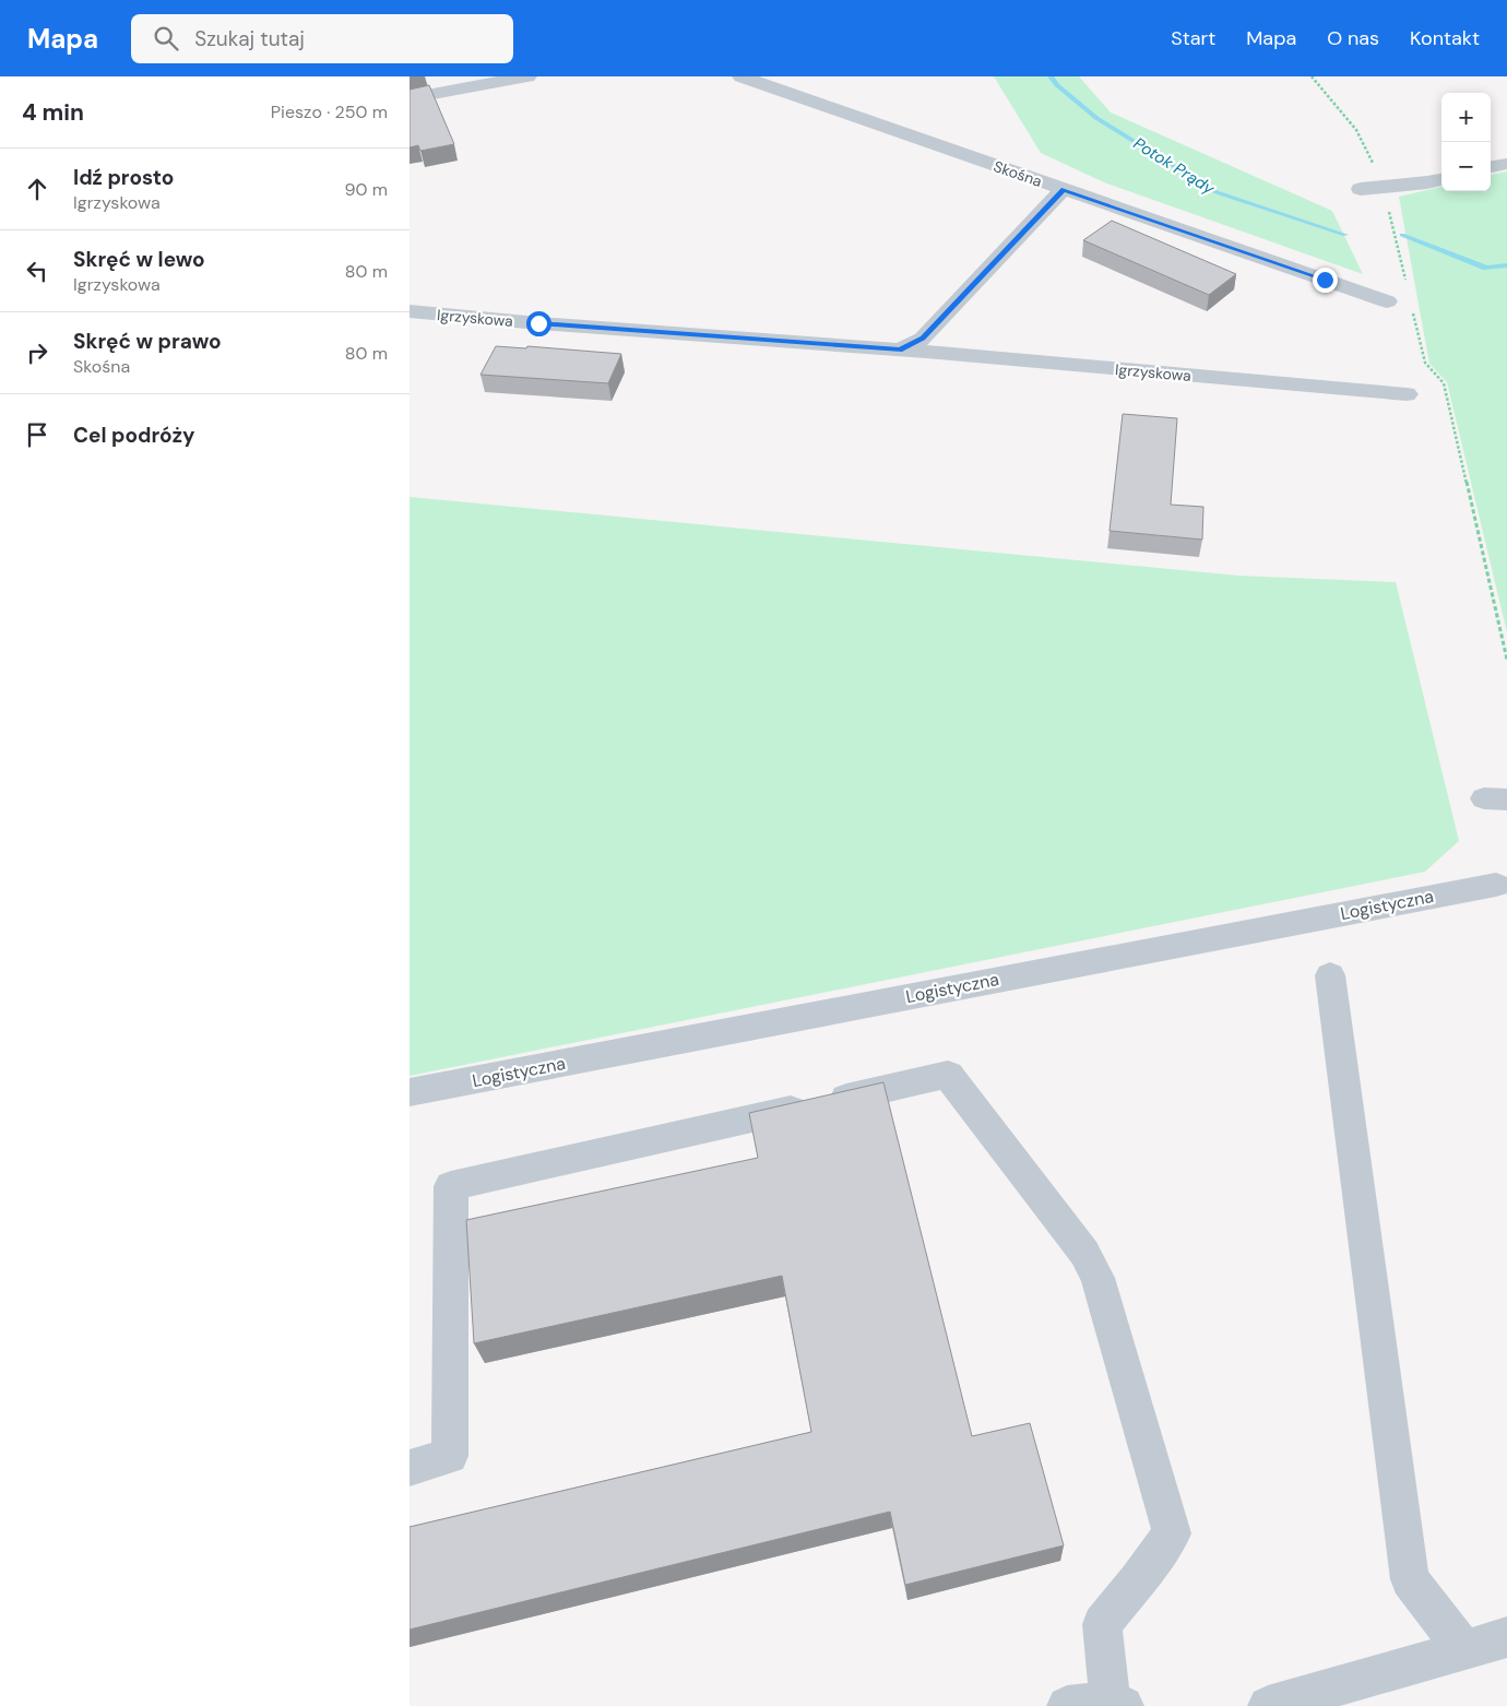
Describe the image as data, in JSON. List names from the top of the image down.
{
  "streets": {
    "street": ["Skośna", "Igrzyskowa", "Logistyczna"]
  },
  "water": ["Potok Prądy"],
  "page": {
    "header": "Mapa",
    "search": "Szukaj tutaj",
    "nav": [
      "Start",
      "Mapa",
      "O nas",
      "Kontakt"
    ],
    "heading": ["4 min", "Pieszo · 250 m"],
    "map_buttons": ["+", "−"],
    "list": [
      ["Idź prosto", "Igrzyskowa", "90 m"],
      ["Skręć w lewo", "Igrzyskowa", "80 m"],
      ["Skręć w prawo", "Skośna", "80 m"],
      "Cel podróży"
    ]
  }
}
